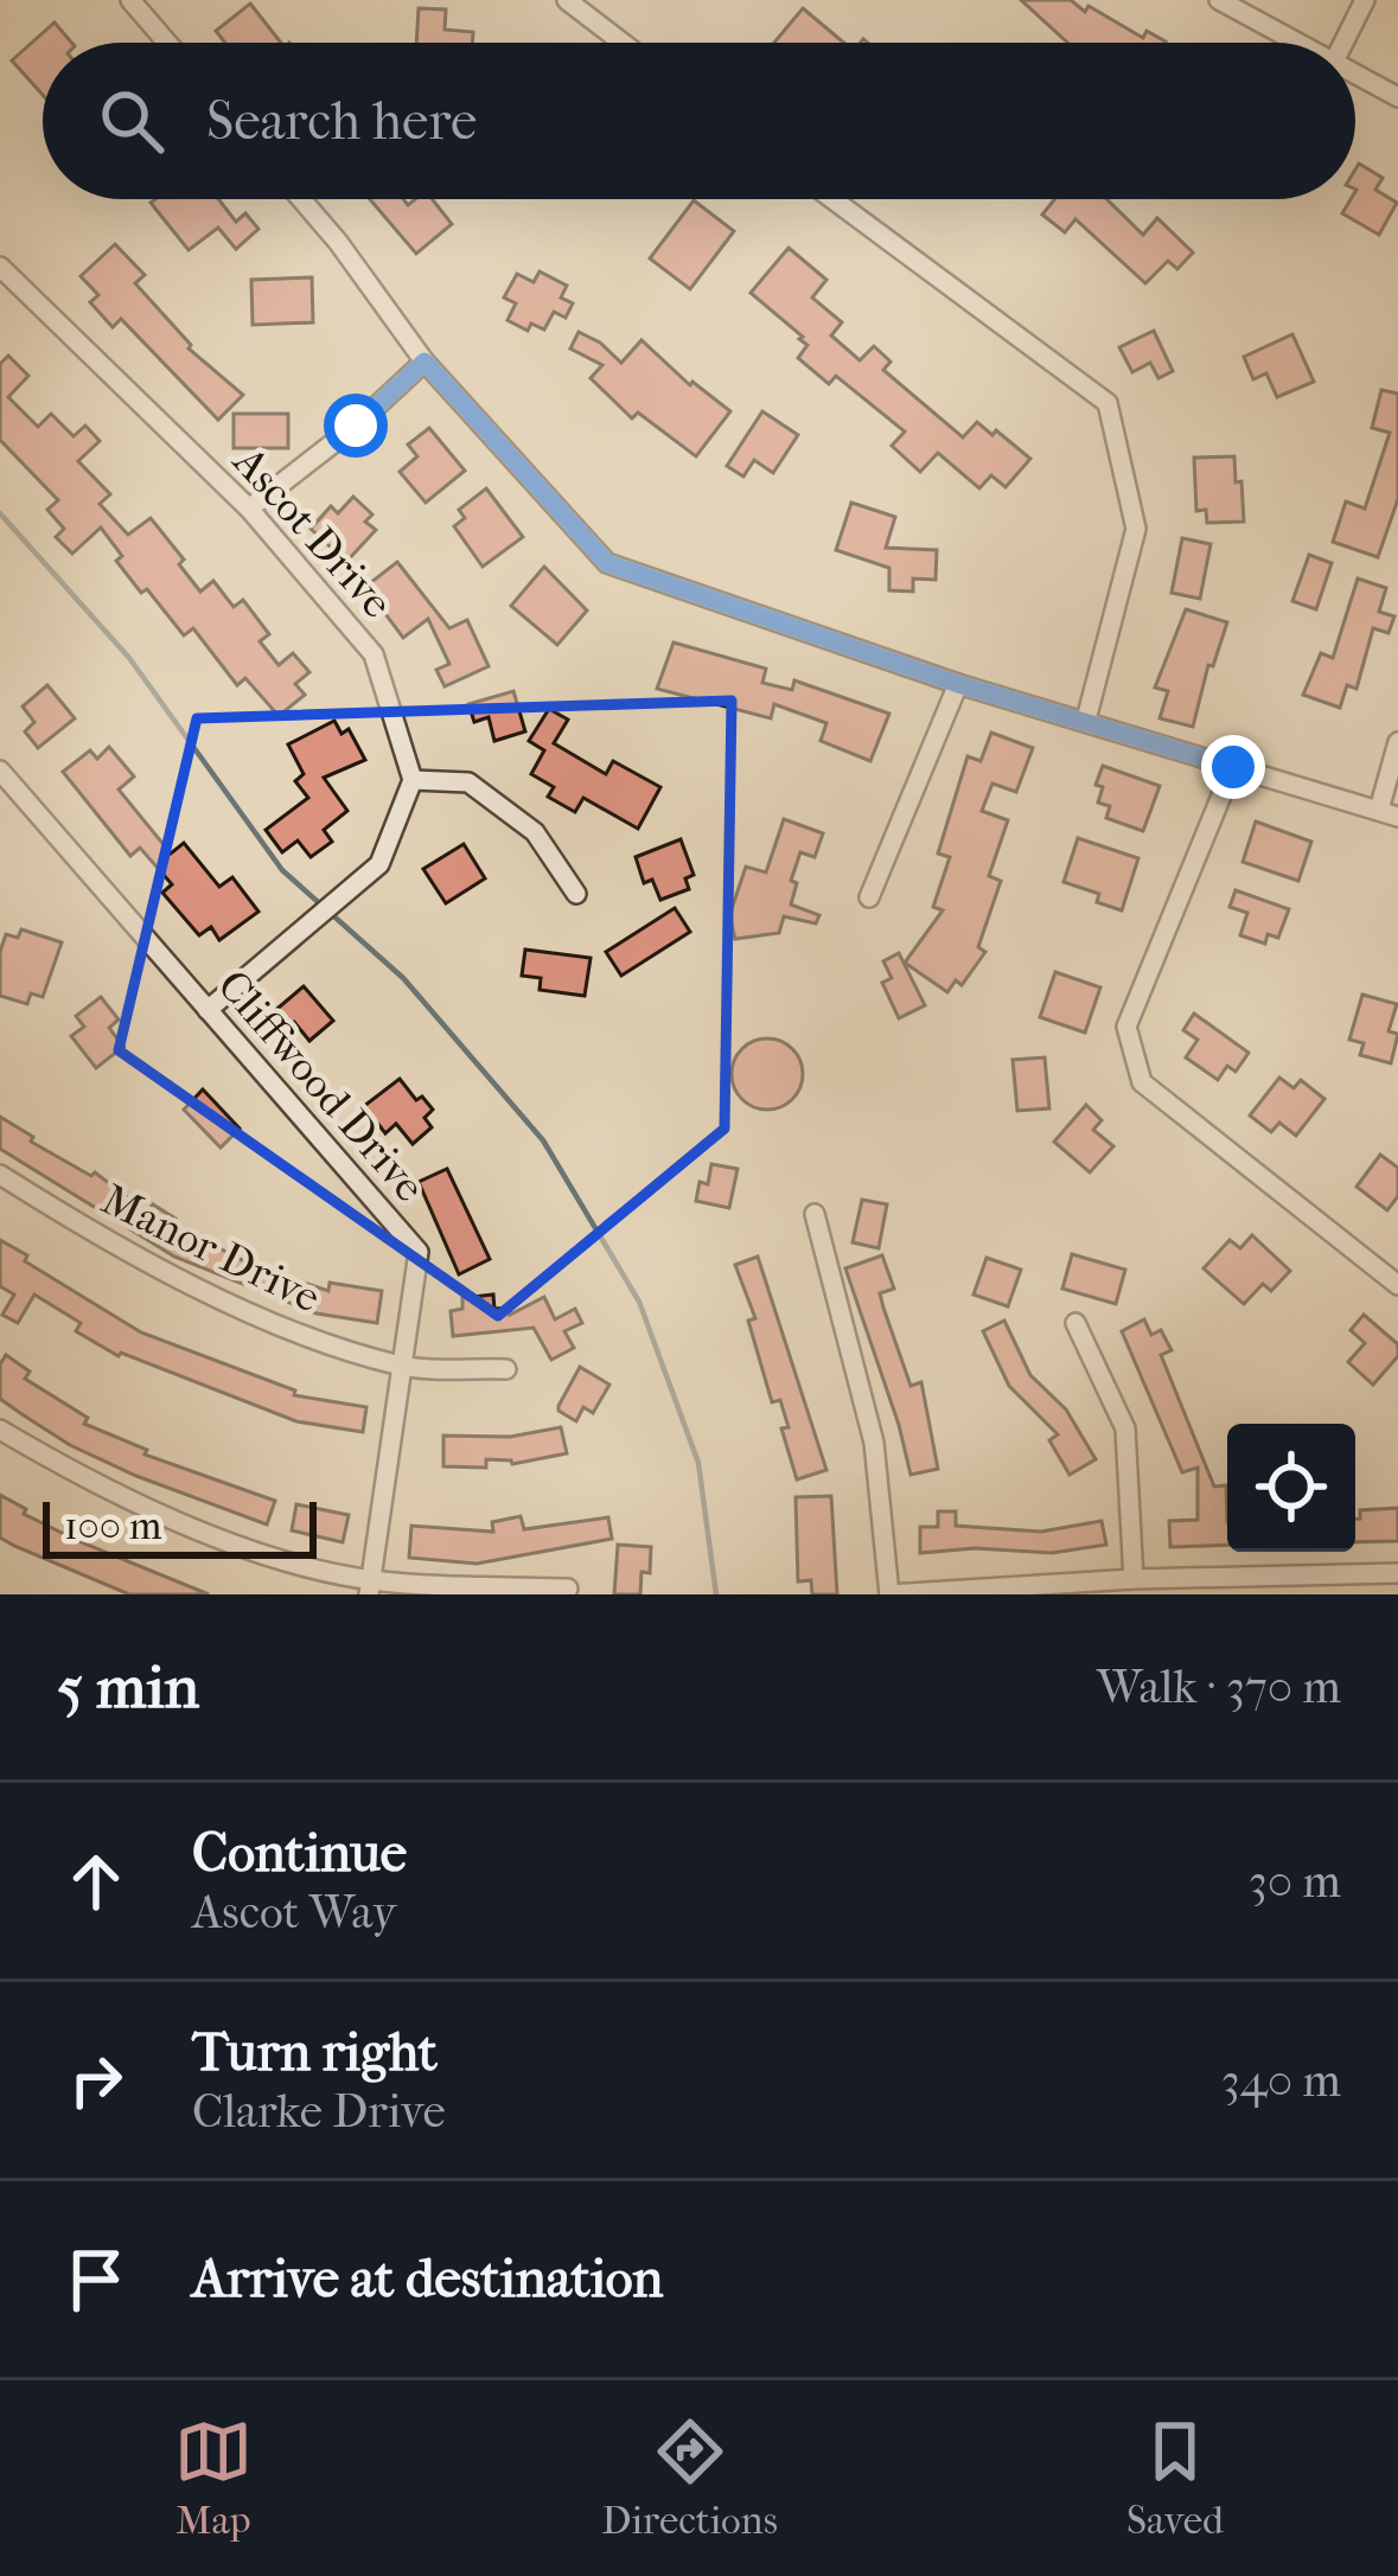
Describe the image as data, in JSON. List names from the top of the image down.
{
  "streets": {
    "street": ["Ascot Drive", "Cliffwood Drive", "Manor Drive"]
  },
  "crossings": [
    ["Cliffwood Drive", "Manor Drive"]
  ],
  "scale_bar": "100 m",
  "page": {
    "search": "Search here",
    "scale": "100 m",
    "heading": ["5 min", "Walk · 370 m"],
    "list": [
      ["Continue", "Ascot Way", "30 m"],
      ["Turn right", "Clarke Drive", "340 m"],
      "Arrive at destination"
    ],
    "nav": ["Map", "Directions", "Saved"]
  }
}
